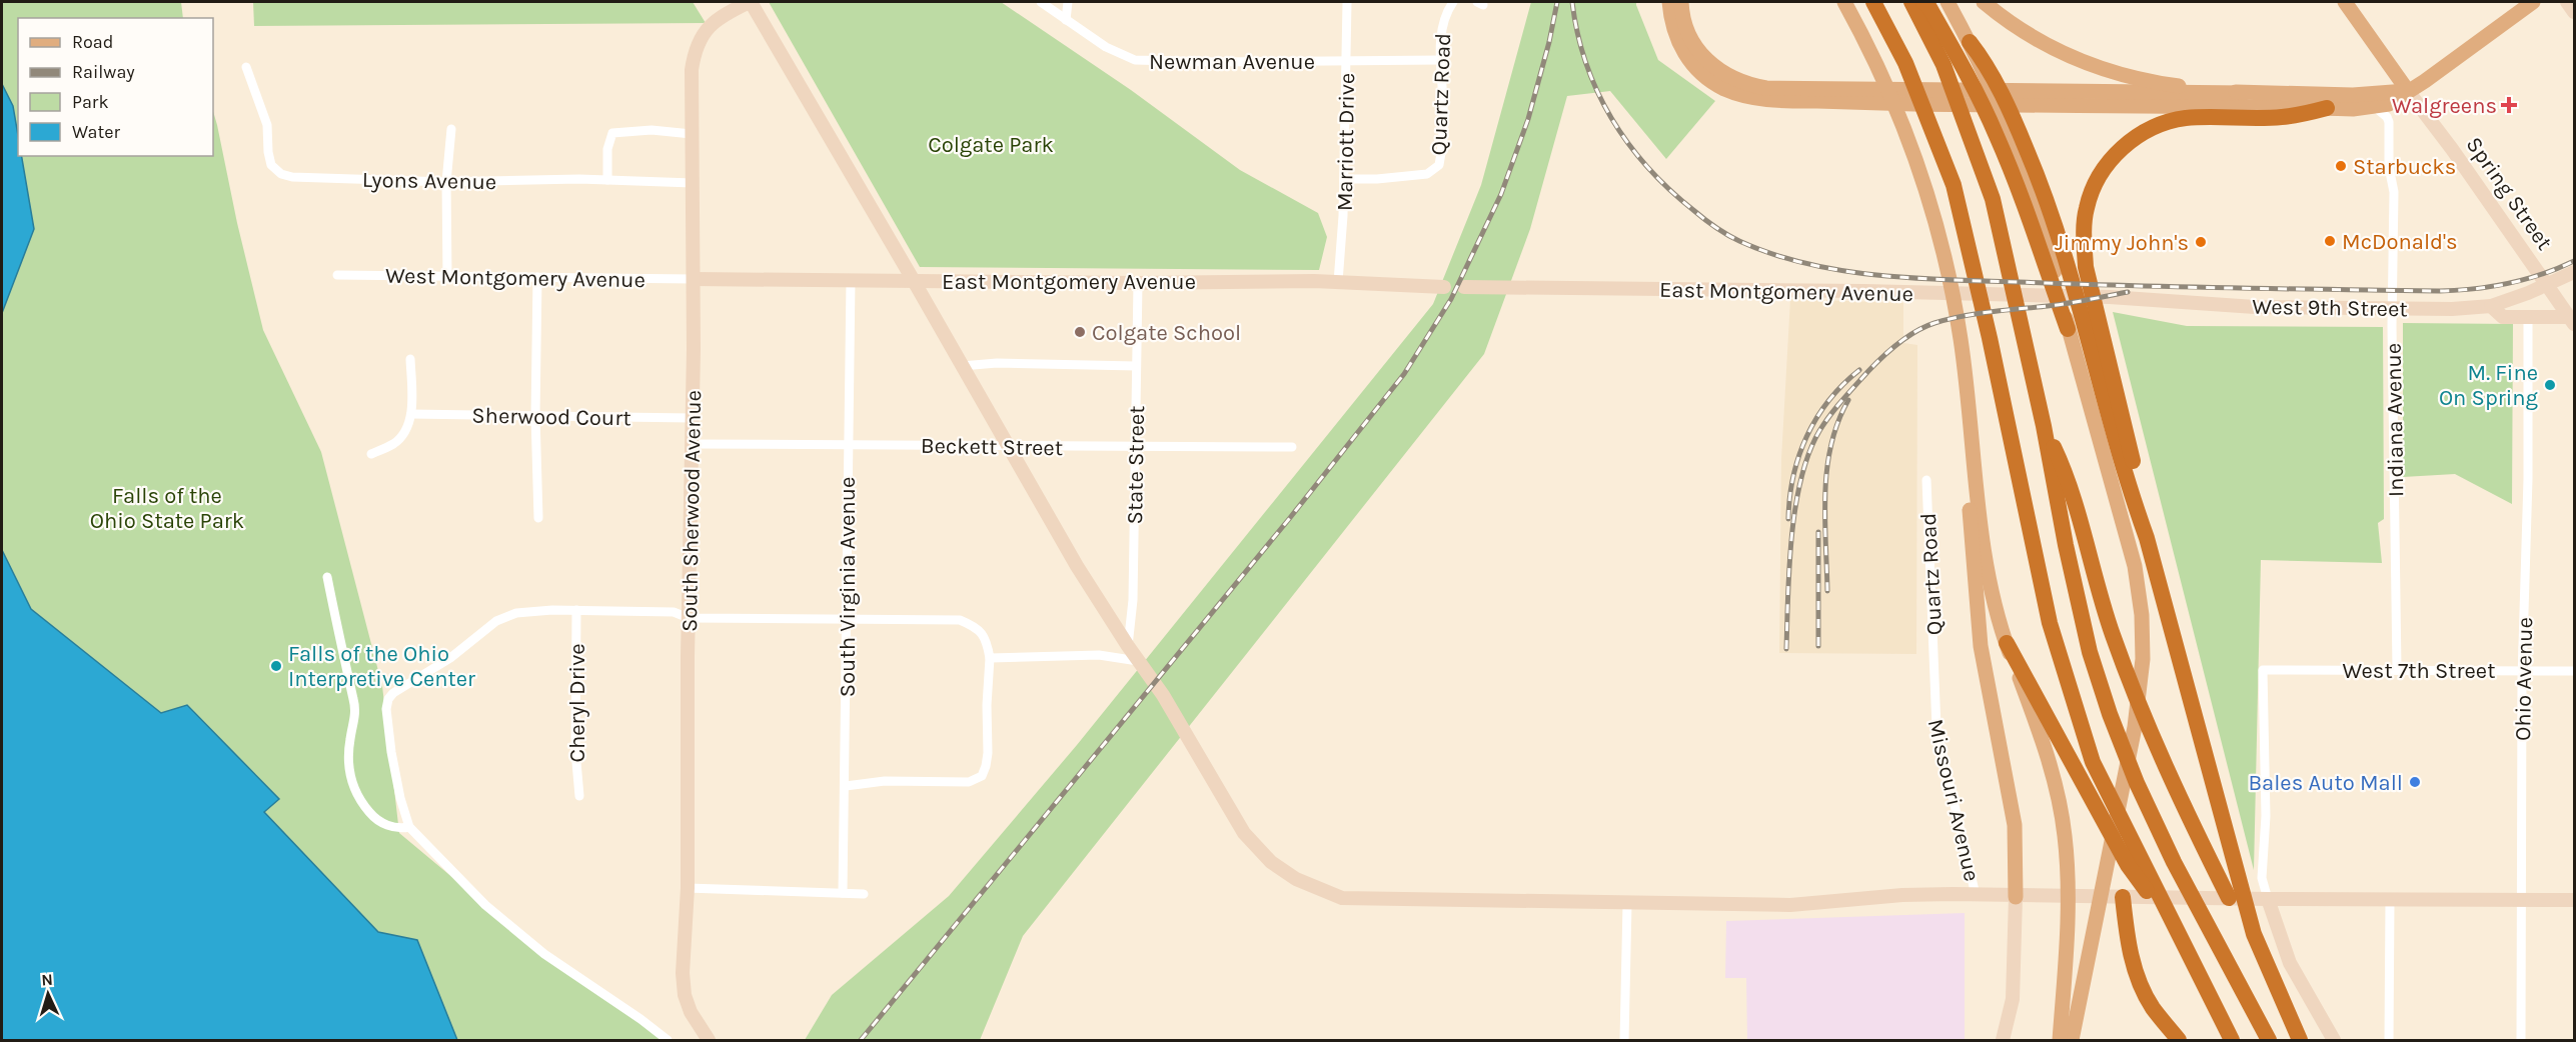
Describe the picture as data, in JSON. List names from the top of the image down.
{
  "streets": {
    "main road": ["Spring Street"],
    "street": [
      "Newman Avenue",
      "Quartz Road",
      "Marriott Drive",
      "Lyons Avenue",
      "West Montgomery Avenue",
      "East Montgomery Avenue",
      "West 9th Street",
      "Sherwood Court",
      "Indiana Avenue",
      "Beckett Street",
      "State Street",
      "South Sherwood Avenue",
      "South Virginia Avenue",
      "West 7th Street",
      "Ohio Avenue",
      "Cheryl Drive",
      "Missouri Avenue"
    ]
  },
  "crossings": [
    ["Newman Avenue", "Quartz Road"],
    ["Newman Avenue", "Marriott Drive"],
    ["Quartz Road", "Marriott Drive"],
    ["Quartz Road", "Missouri Avenue"],
    ["Marriott Drive", "East Montgomery Avenue"],
    ["Lyons Avenue", "South Sherwood Avenue"],
    ["Spring Street", "West 9th Street"],
    ["West Montgomery Avenue", "East Montgomery Avenue"],
    ["West Montgomery Avenue", "South Sherwood Avenue"],
    ["East Montgomery Avenue", "West 9th Street"],
    ["East Montgomery Avenue", "State Street"],
    ["East Montgomery Avenue", "South Sherwood Avenue"],
    ["East Montgomery Avenue", "South Virginia Avenue"],
    ["West 9th Street", "Indiana Avenue"],
    ["Sherwood Court", "South Sherwood Avenue"],
    ["Indiana Avenue", "West 7th Street"],
    ["Beckett Street", "State Street"],
    ["Beckett Street", "South Sherwood Avenue"],
    ["Beckett Street", "South Virginia Avenue"],
    ["West 7th Street", "Ohio Avenue"]
  ],
  "parks": ["Colgate Park", "Falls of the Ohio State Park"],
  "places": {
    "health": ["Walgreens"],
    "other": [
      "Starbucks",
      "McDonald's",
      "Jimmy John's",
      "Colgate School",
      "M. Fine On Spring",
      "Falls of the Ohio Interpretive Center",
      "Bales Auto Mall"
    ]
  },
  "legend": [
    "Road",
    "Railway",
    "Park",
    "Water"
  ],
  "north": "top"
}
